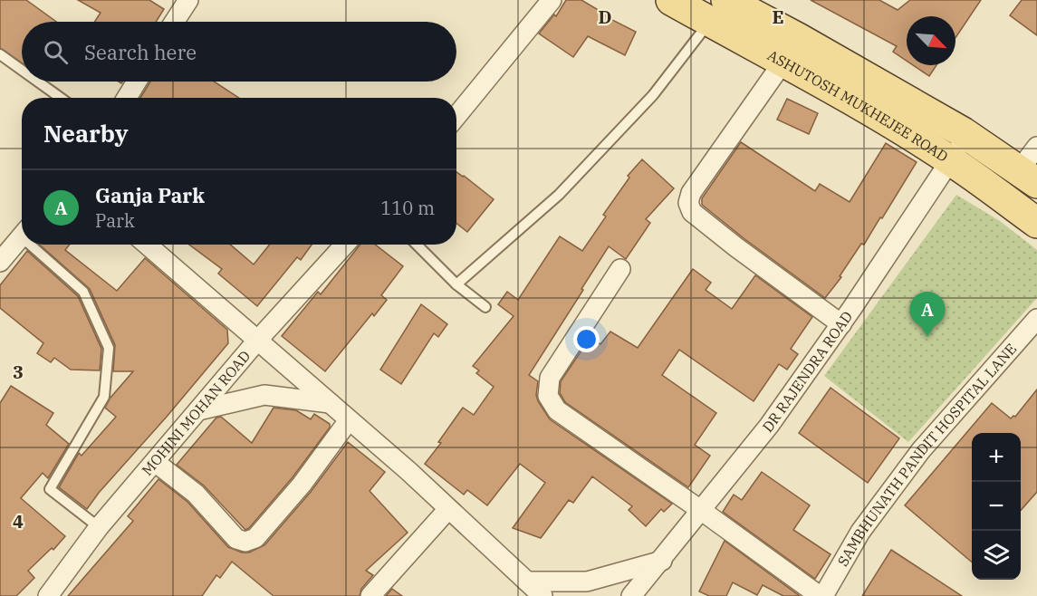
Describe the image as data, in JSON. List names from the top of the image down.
{
  "streets": {
    "main road": ["ASHUTOSH MUKHEJEE ROAD"],
    "street": ["DR RAJENDRA ROAD", "MOHINI MOHAN ROAD", "SAMBHUNATH PANDIT HOSPITAL LANE"]
  },
  "crossings": [
    ["ASHUTOSH MUKHEJEE ROAD", "DR RAJENDRA ROAD"]
  ],
  "north": "bottom right",
  "page": {
    "search": "Search here",
    "heading": "Nearby",
    "list": [
      {
        "mark": "A",
        "name": "Ganja Park",
        "note": "Park",
        "value": "110 m"
      }
    ],
    "pins": "A",
    "map_buttons": ["+", "−"]
  },
  "grid": {
    "columns": ["D", "E"],
    "rows": ["3", "4"]
  }
}
